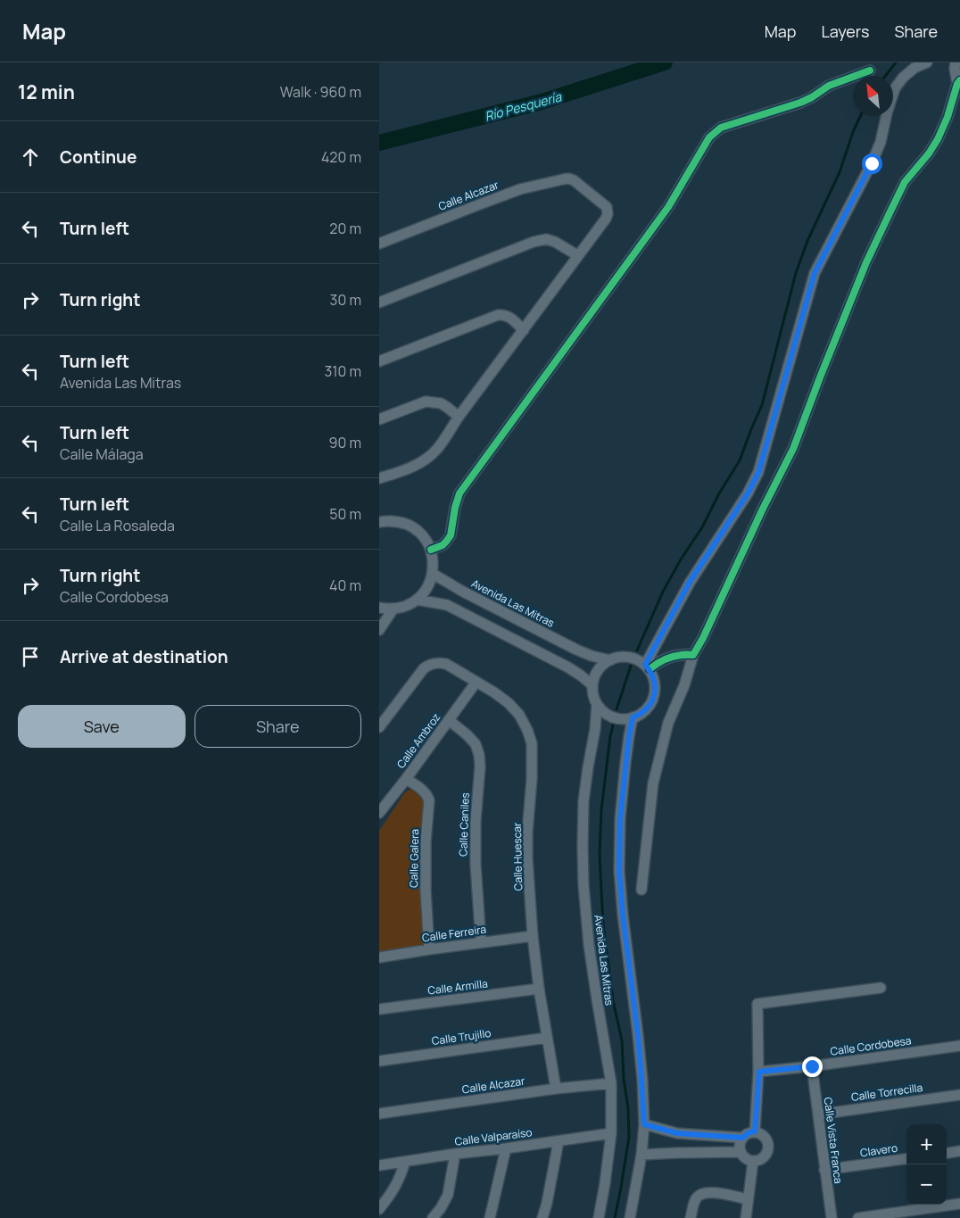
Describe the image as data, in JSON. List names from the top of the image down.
{
  "streets": {
    "street": [
      "Calle Alcazar",
      "Avenida Las Mitras",
      "Calle Ambroz",
      "Calle Caniles",
      "Calle Huescar",
      "Calle Galera",
      "Calle Ferreira",
      "Calle Armilla",
      "Calle Trujillo",
      "Calle Cordobesa",
      "Calle Torrecilla",
      "Calle Valparaíso",
      "Calle Vista Franca",
      "Clavero"
    ]
  },
  "crossings": [
    ["Calle Alcazar", "Avenida Las Mitras"],
    ["Calle Alcazar", "Calle Huescar"],
    ["Avenida Las Mitras", "Calle Valparaíso"],
    ["Calle Ambroz", "Calle Caniles"],
    ["Calle Ambroz", "Calle Huescar"],
    ["Calle Ambroz", "Calle Galera"],
    ["Calle Caniles", "Calle Ferreira"],
    ["Calle Huescar", "Calle Ferreira"],
    ["Calle Huescar", "Calle Armilla"],
    ["Calle Huescar", "Calle Trujillo"],
    ["Calle Galera", "Calle Ferreira"],
    ["Calle Cordobesa", "Calle Vista Franca"],
    ["Calle Torrecilla", "Calle Vista Franca"],
    ["Calle Vista Franca", "Clavero"]
  ],
  "water": ["Río Pesquería"],
  "north": "top left",
  "page": {
    "header": "Map",
    "nav": ["Map", "Layers", "Share"],
    "heading": ["12 min", "Walk · 960 m"],
    "list": [
      ["Continue", "420 m"],
      ["Turn left", "20 m"],
      ["Turn right", "30 m"],
      ["Turn left", "Avenida Las Mitras", "310 m"],
      ["Turn left", "Calle Málaga", "90 m"],
      ["Turn left", "Calle La Rosaleda", "50 m"],
      ["Turn right", "Calle Cordobesa", "40 m"],
      "Arrive at destination"
    ],
    "buttons": ["Save", "Share"],
    "map_buttons": ["+", "−"]
  }
}
